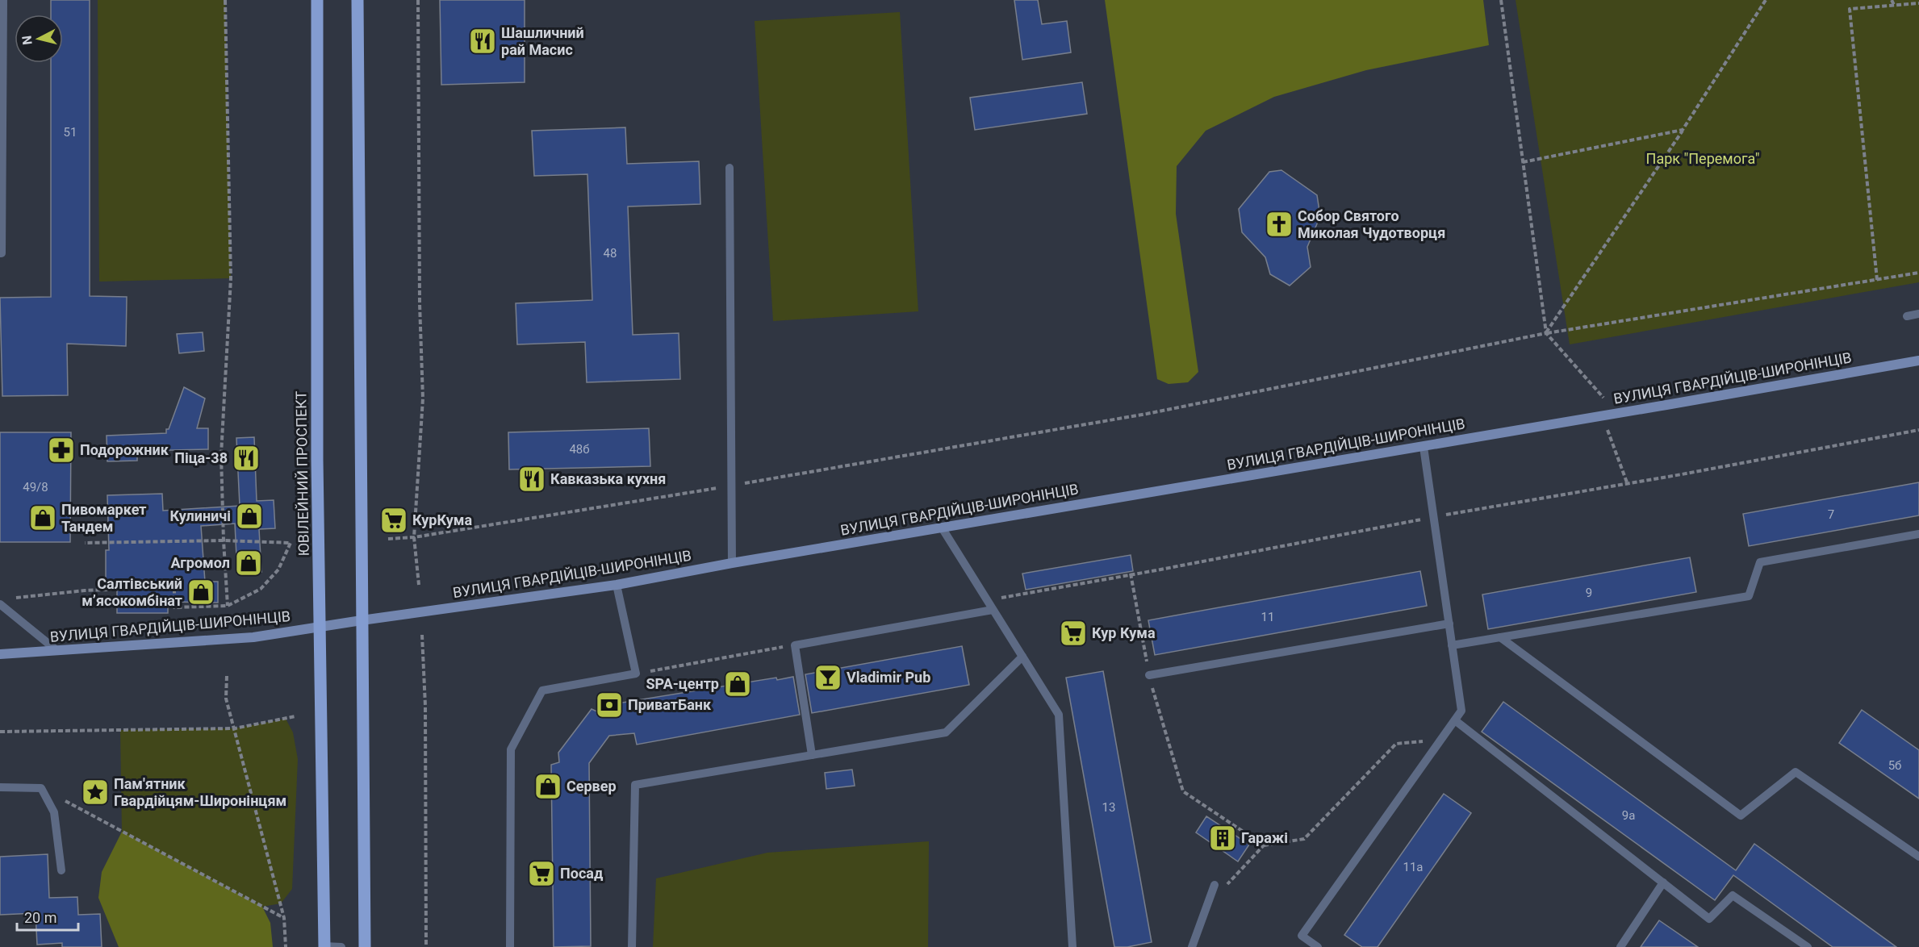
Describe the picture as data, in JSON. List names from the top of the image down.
{
  "streets": {
    "main road": ["ВУЛИЦЯ ГВАРДІЙЦІВ-ШИРОНІНЦІВ", "ЮВІЛЕЙНИЙ ПРОСПЕКТ"]
  },
  "crossings": [
    ["ВУЛИЦЯ ГВАРДІЙЦІВ-ШИРОНІНЦІВ", "ЮВІЛЕЙНИЙ ПРОСПЕКТ"]
  ],
  "parks": ["Парк \"Перемога\""],
  "places": {
    "restaurant": ["Шашличний рай Масис", "Піца-38", "Кавказька кухня"],
    "church": ["Собор Святого Миколая Чудотворця"],
    "pharmacy": ["Подорожник"],
    "shop": [
      "Кулиничі",
      "Пивомаркет Тандем",
      "Агромол",
      "Салтівський мʼясокомбінат",
      "SPA-центр",
      "Сервер"
    ],
    "supermarket": ["КурКума", "Кур Кума", "Посад"],
    "bar": ["Vladimir Pub"],
    "bank": ["ПриватБанк"],
    "place": ["Пам'ятник Гвардійцям-Широнінцям"],
    "building": ["Гаражі"]
  },
  "house_numbers": [
    "51",
    "48",
    "48б",
    "49/8",
    "7",
    "9",
    "11",
    "5б",
    "13",
    "9а",
    "11а"
  ],
  "scale_bar": "20 m",
  "north": "left"
}
